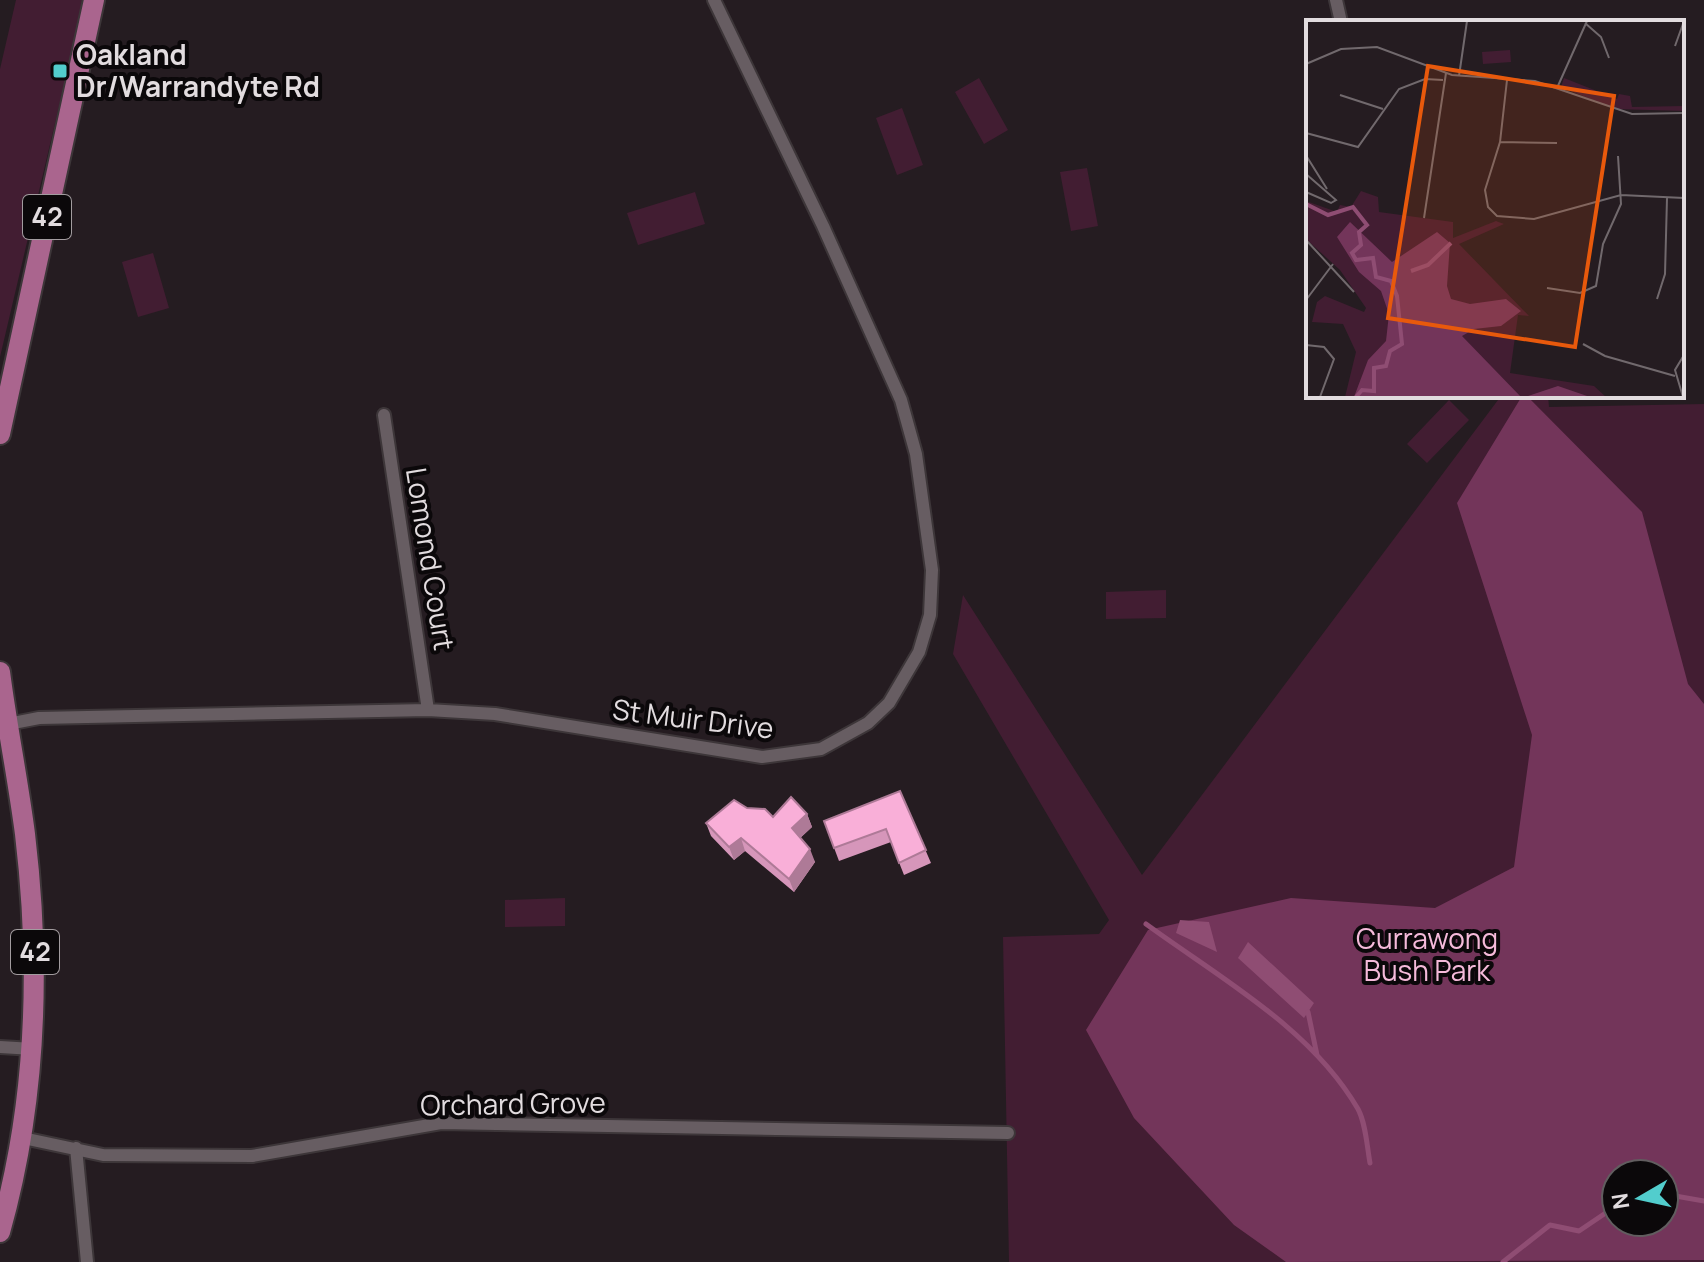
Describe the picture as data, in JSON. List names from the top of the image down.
{
  "streets": {
    "main road": ["42"],
    "street": ["Lomond Court", "St Muir Drive", "Orchard Grove"]
  },
  "crossings": [
    ["42", "St Muir Drive"],
    ["42", "Orchard Grove"],
    ["Lomond Court", "St Muir Drive"]
  ],
  "parks": ["Currawong Bush Park"],
  "places": {
    "transit": ["Oakland Dr/Warrandyte Rd"]
  },
  "north": "left"
}
